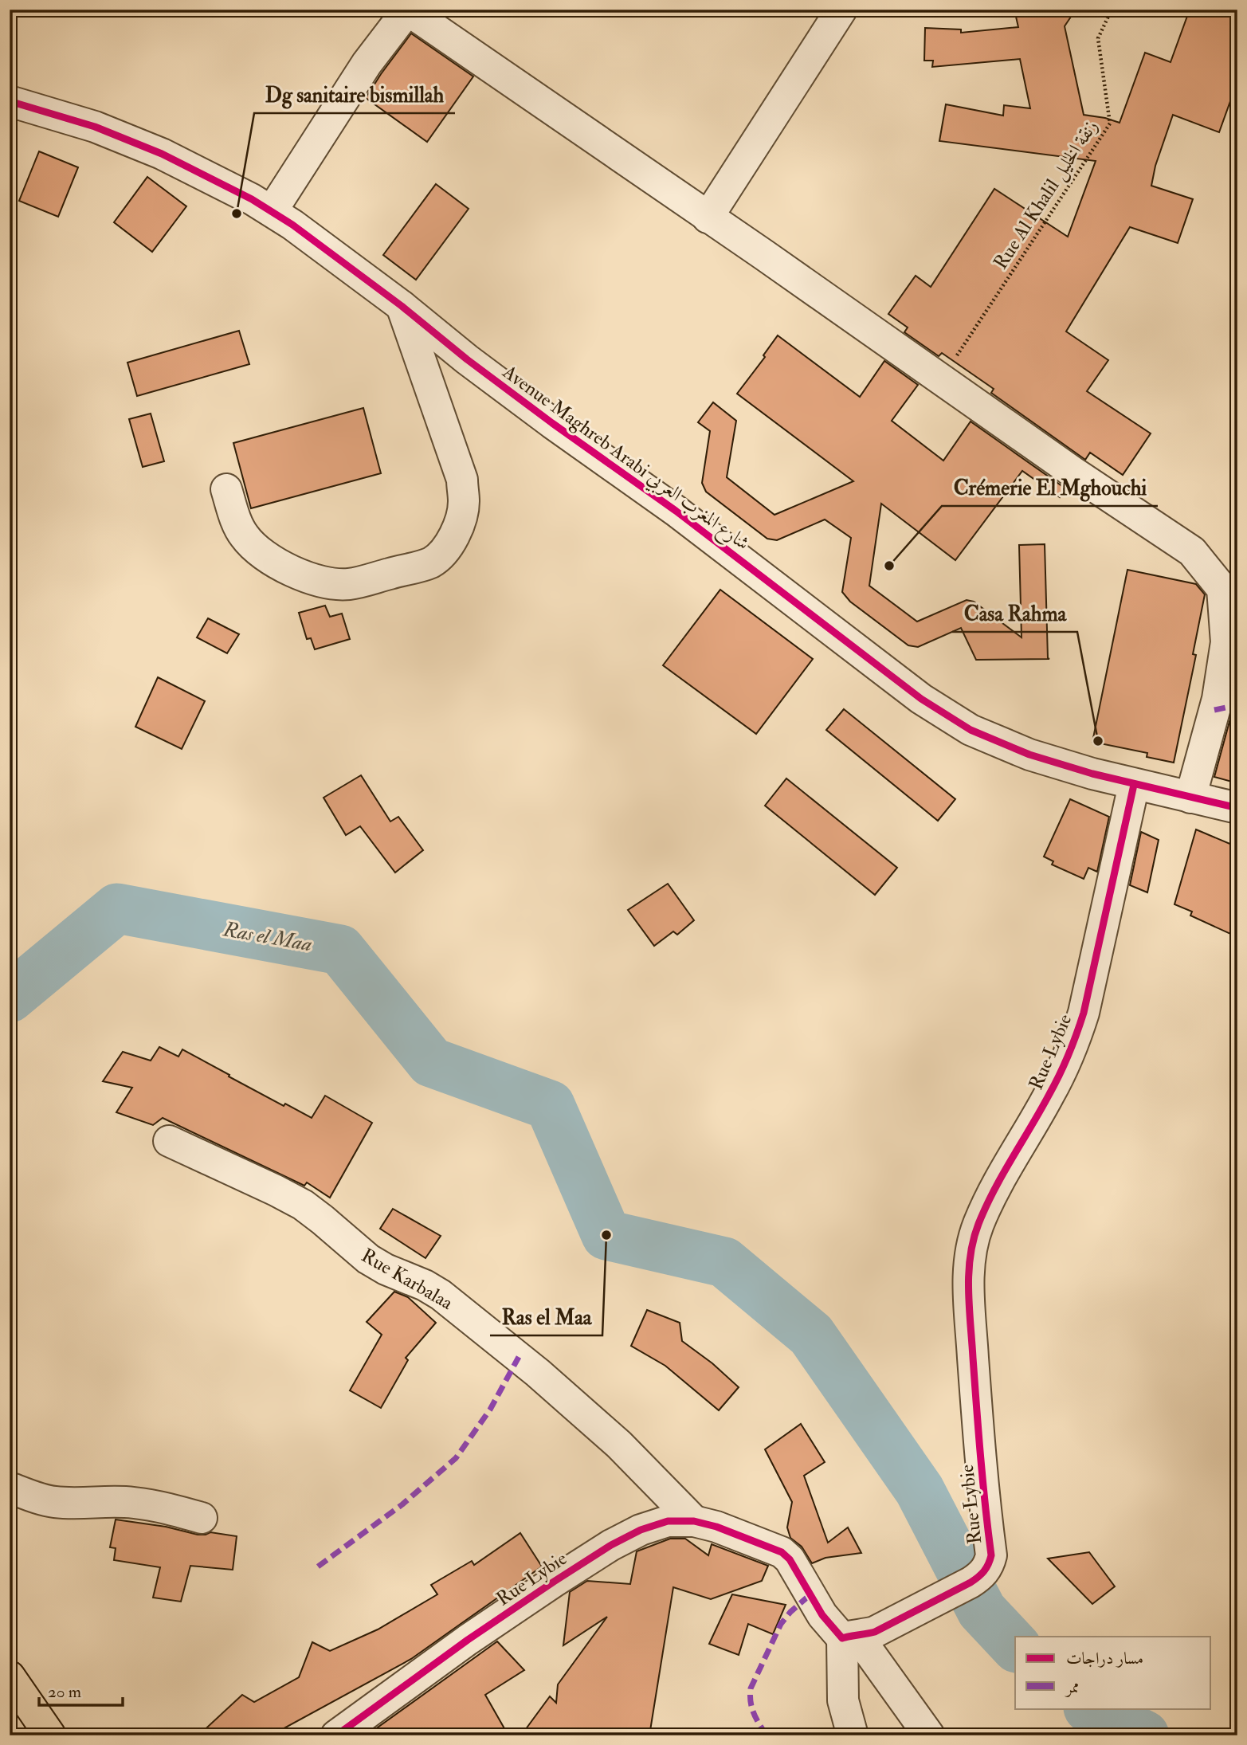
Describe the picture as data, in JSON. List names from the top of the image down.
{
  "streets": {
    "street": ["Avenue Maghreb Arabi شارع المغرب العربي", "Rue Lybie", "Rue Karbalaa"],
    "path": ["Rue Al Khalil زنقة الخليل"]
  },
  "crossings": [
    ["Avenue Maghreb Arabi شارع المغرب العربي", "Rue Lybie"],
    ["Rue Lybie", "Rue Karbalaa"]
  ],
  "water": ["Ras el Maa"],
  "places": [
    "Dg sanitaire bismillah",
    "Crémerie El Mghouchi",
    "Casa Rahma",
    "Ras el Maa"
  ],
  "legend": ["مسار دراجات", "ممر"],
  "scale_bar": "20 m"
}
